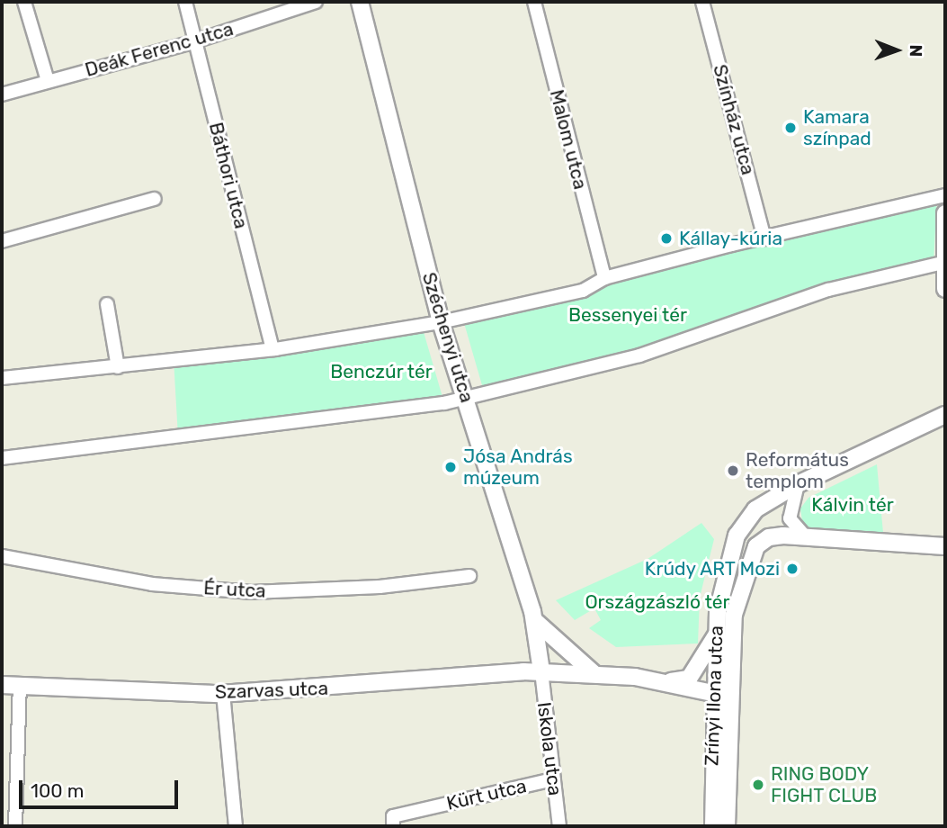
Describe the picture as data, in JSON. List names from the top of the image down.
{
  "streets": {
    "street": [
      "Deák Ferenc utca",
      "Színház utca",
      "Malom utca",
      "Báthori utca",
      "Széchenyi utca",
      "Ér utca",
      "Szarvas utca",
      "Zrínyi Ilona utca",
      "Iskola utca",
      "Kürt utca"
    ]
  },
  "crossings": [
    ["Deák Ferenc utca", "Báthori utca"],
    ["Széchenyi utca", "Szarvas utca"],
    ["Széchenyi utca", "Iskola utca"],
    ["Szarvas utca", "Iskola utca"],
    ["Iskola utca", "Kürt utca"]
  ],
  "parks": [
    "Bessenyei tér",
    "Benczúr tér",
    "Kálvin tér",
    "Országzászló tér"
  ],
  "places": [
    "Kamara színpad",
    "Kállay-kúria",
    "Jósa András múzeum",
    "Református templom",
    "Krúdy ART Mozi",
    "RING BODY FIGHT CLUB"
  ],
  "scale_bar": "100 m",
  "north": "right"
}
